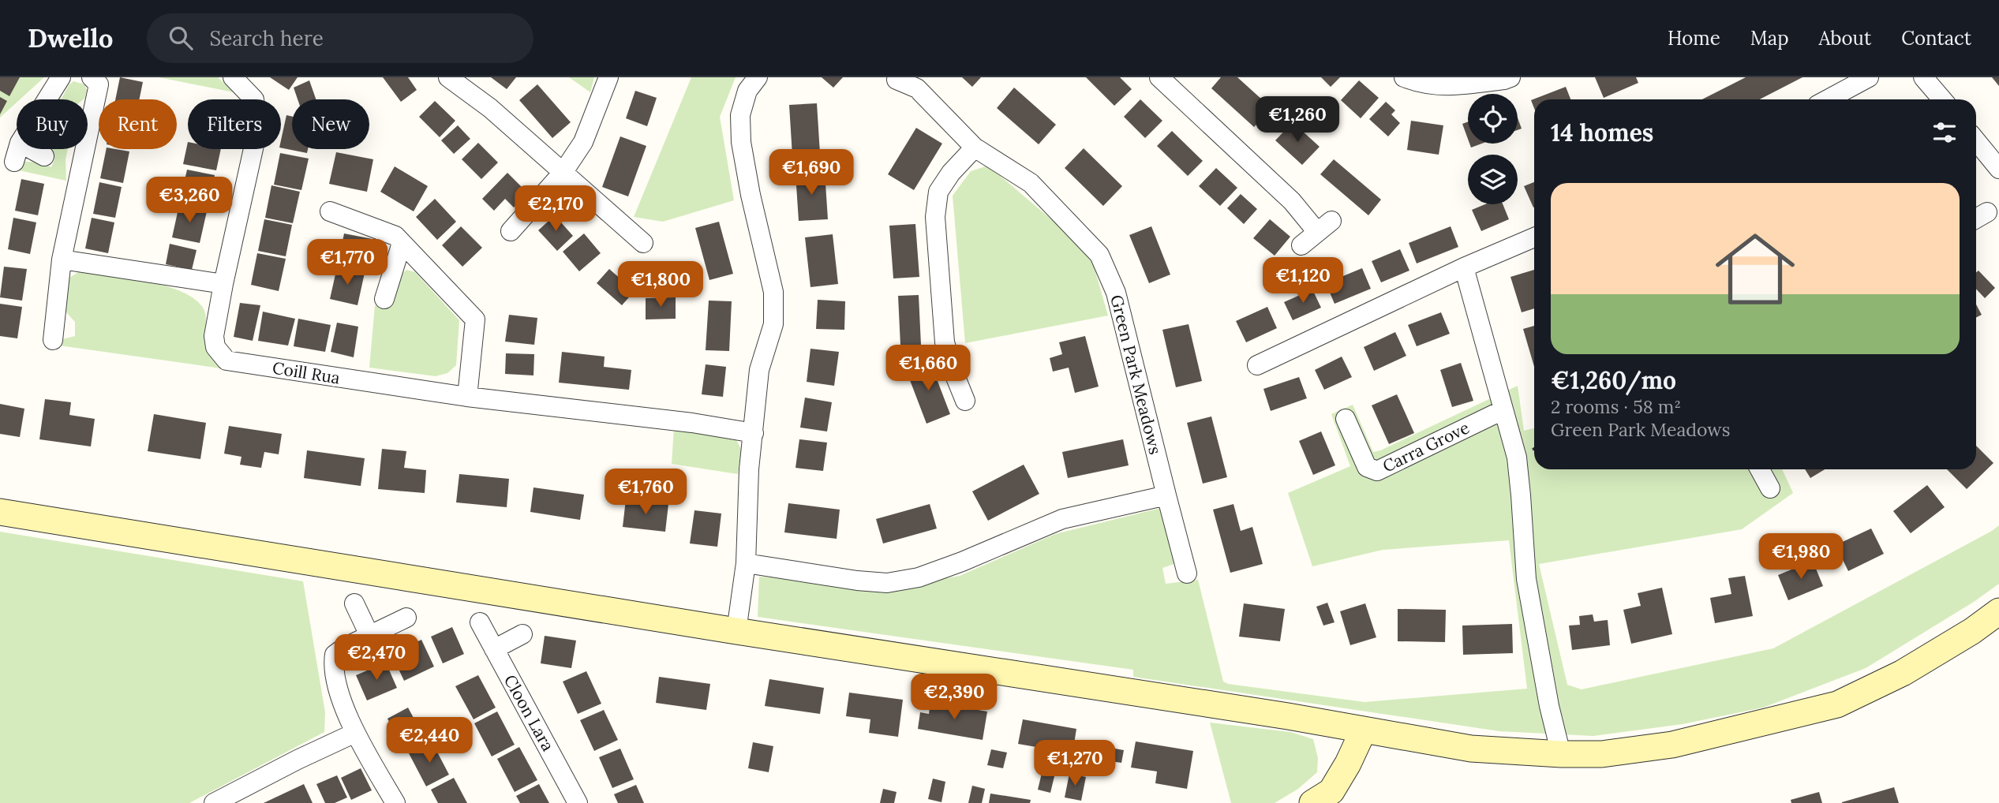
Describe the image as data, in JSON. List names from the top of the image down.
{
  "streets": {
    "street": [
      "Coill Rua",
      "Green Park Meadows",
      "Carra Grove",
      "Cloon Lara"
    ]
  },
  "page": {
    "header": "Dwello",
    "search": "Search here",
    "nav": [
      "Home",
      "Map",
      "About",
      "Contact"
    ],
    "price": [
      "€1,260",
      "€1,690",
      "€3,260",
      "€2,170",
      "€1,770",
      "€1,120",
      "€1,800",
      "€1,660",
      "€1,760",
      "€1,980",
      "€2,470",
      "€2,390",
      "€2,440",
      "€1,270"
    ],
    "chip": [
      "Buy",
      "Rent",
      "Filters",
      "New"
    ],
    "heading": "14 homes",
    "list": [
      {
        "name": "€1,260/mo",
        "note": "2 rooms · 58 m² · Green Park Meadows"
      }
    ]
  }
}
